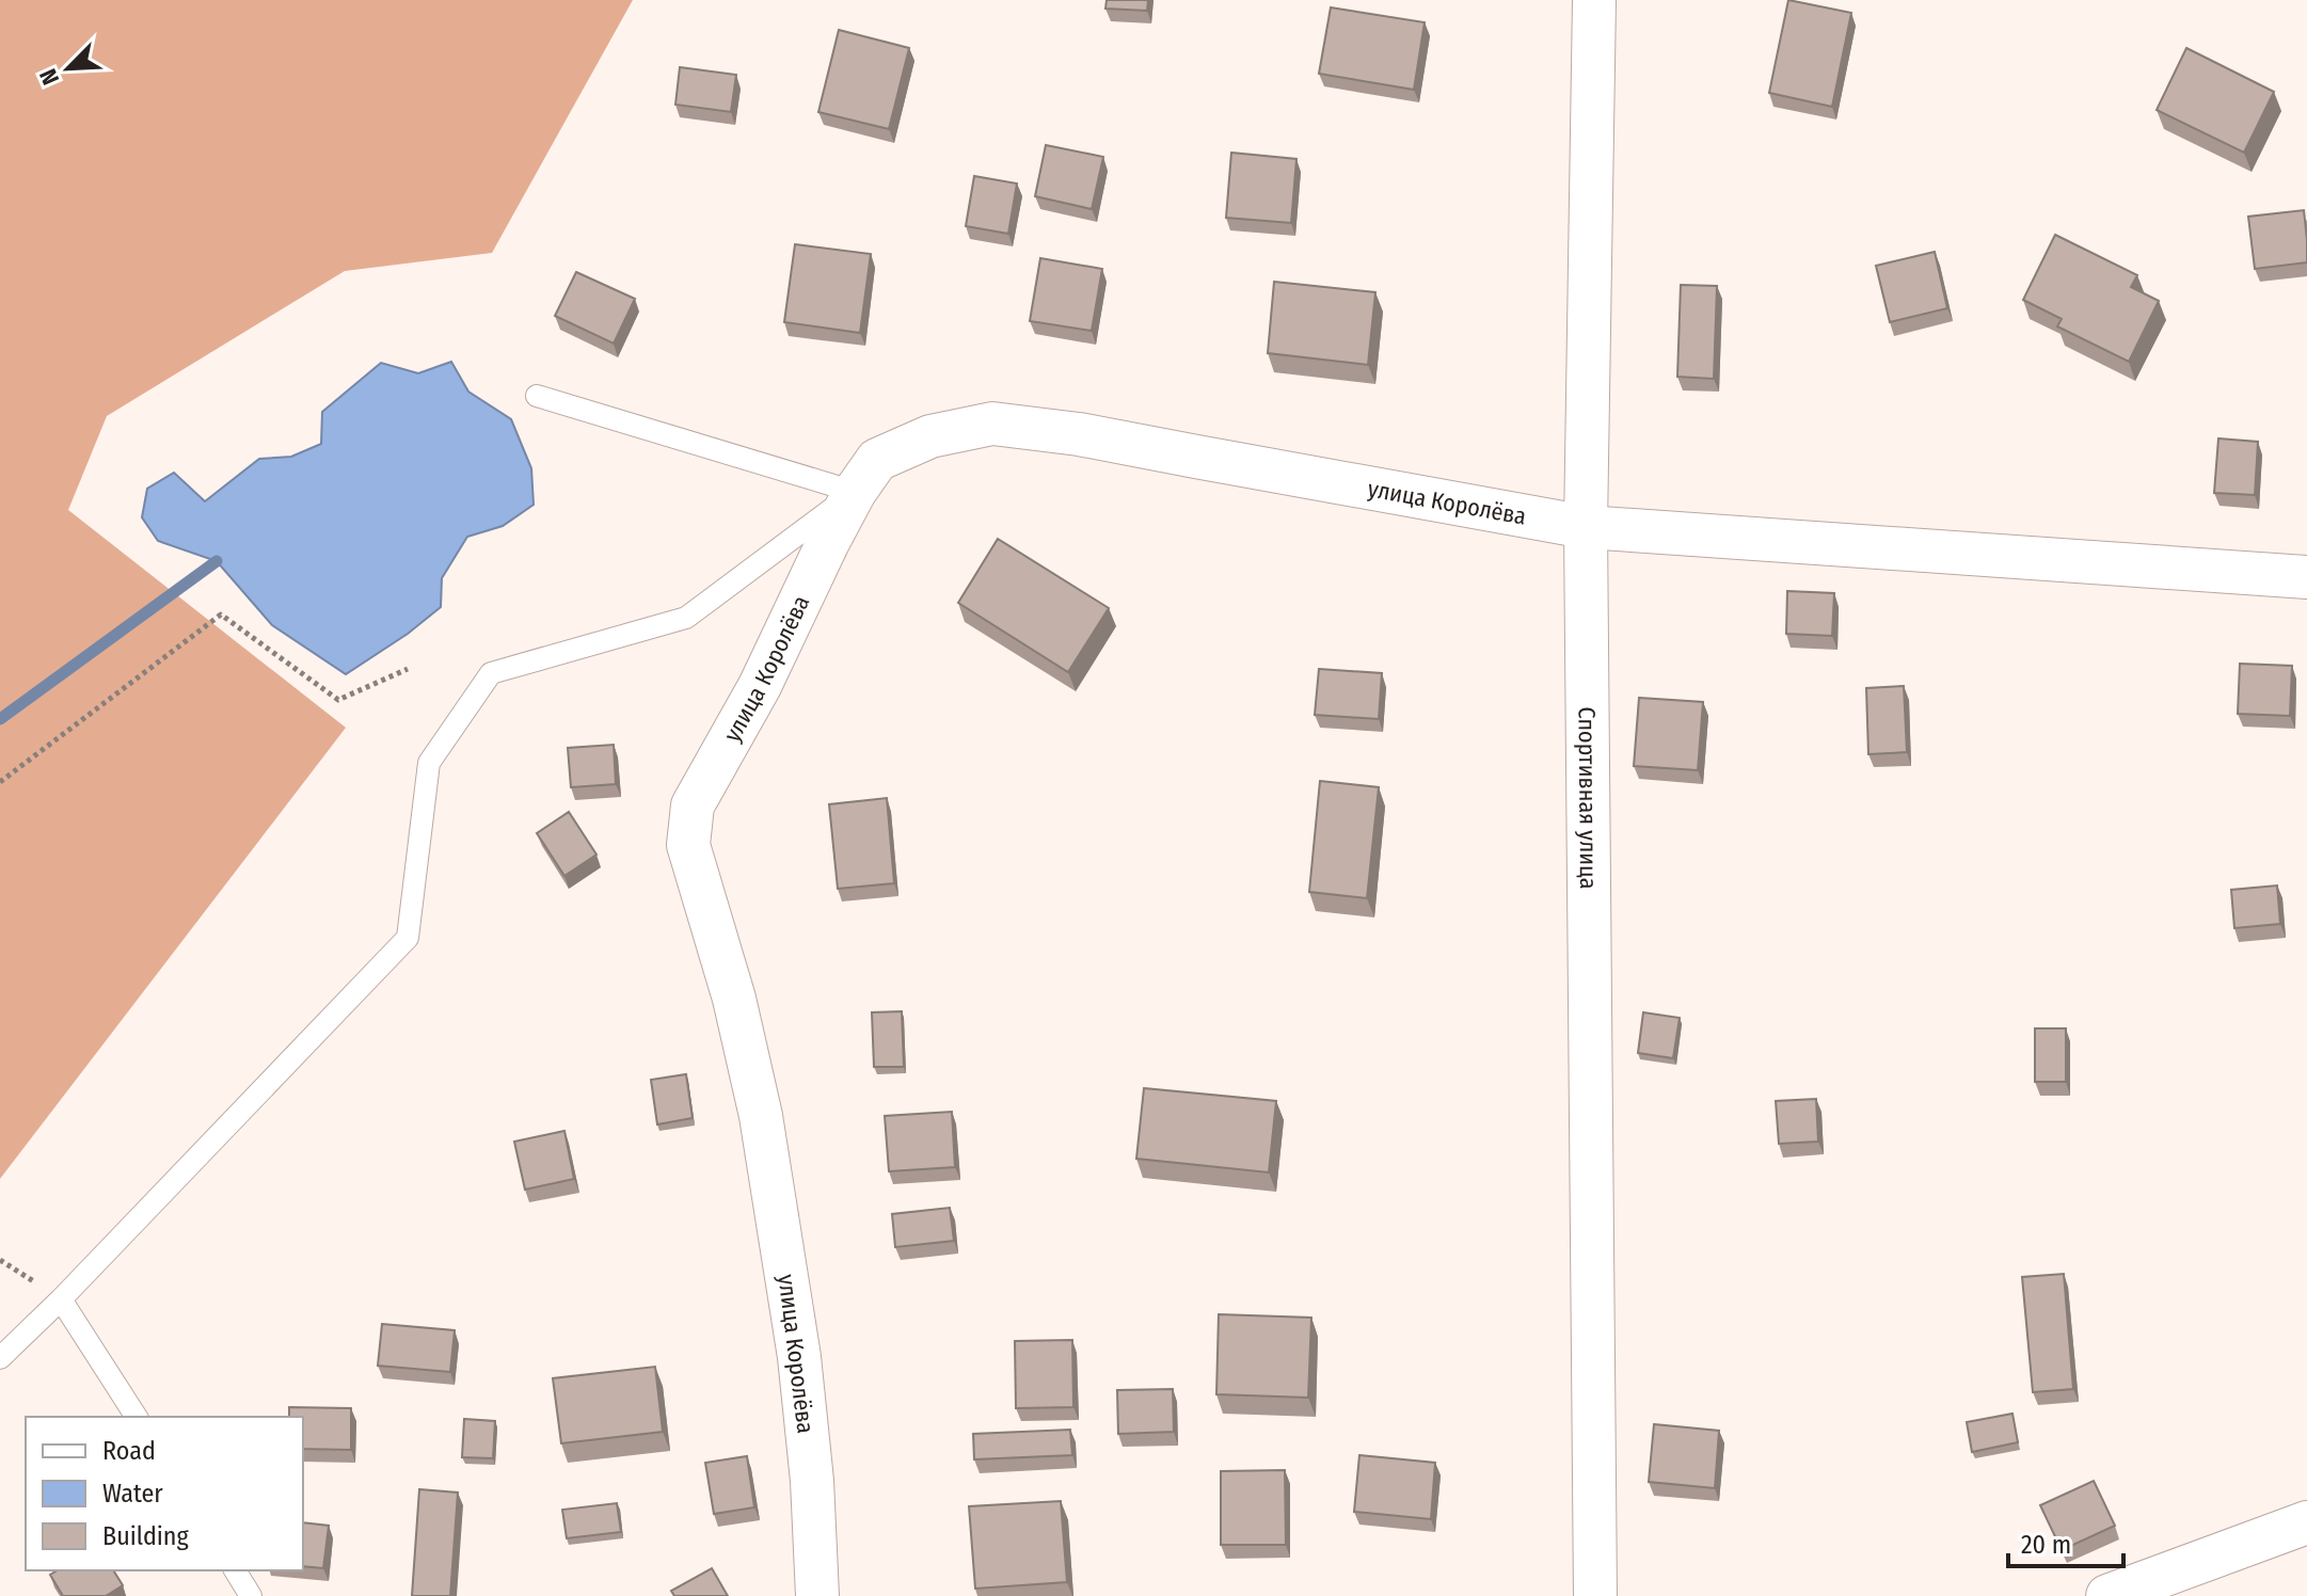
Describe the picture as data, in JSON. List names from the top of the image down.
{
  "streets": {
    "street": ["улица Королёва", "Спортивная улица"]
  },
  "crossings": [
    ["улица Королёва", "Спортивная улица"]
  ],
  "legend": ["Road", "Water", "Building"],
  "scale_bar": "20 m",
  "north": "bottom left"
}
